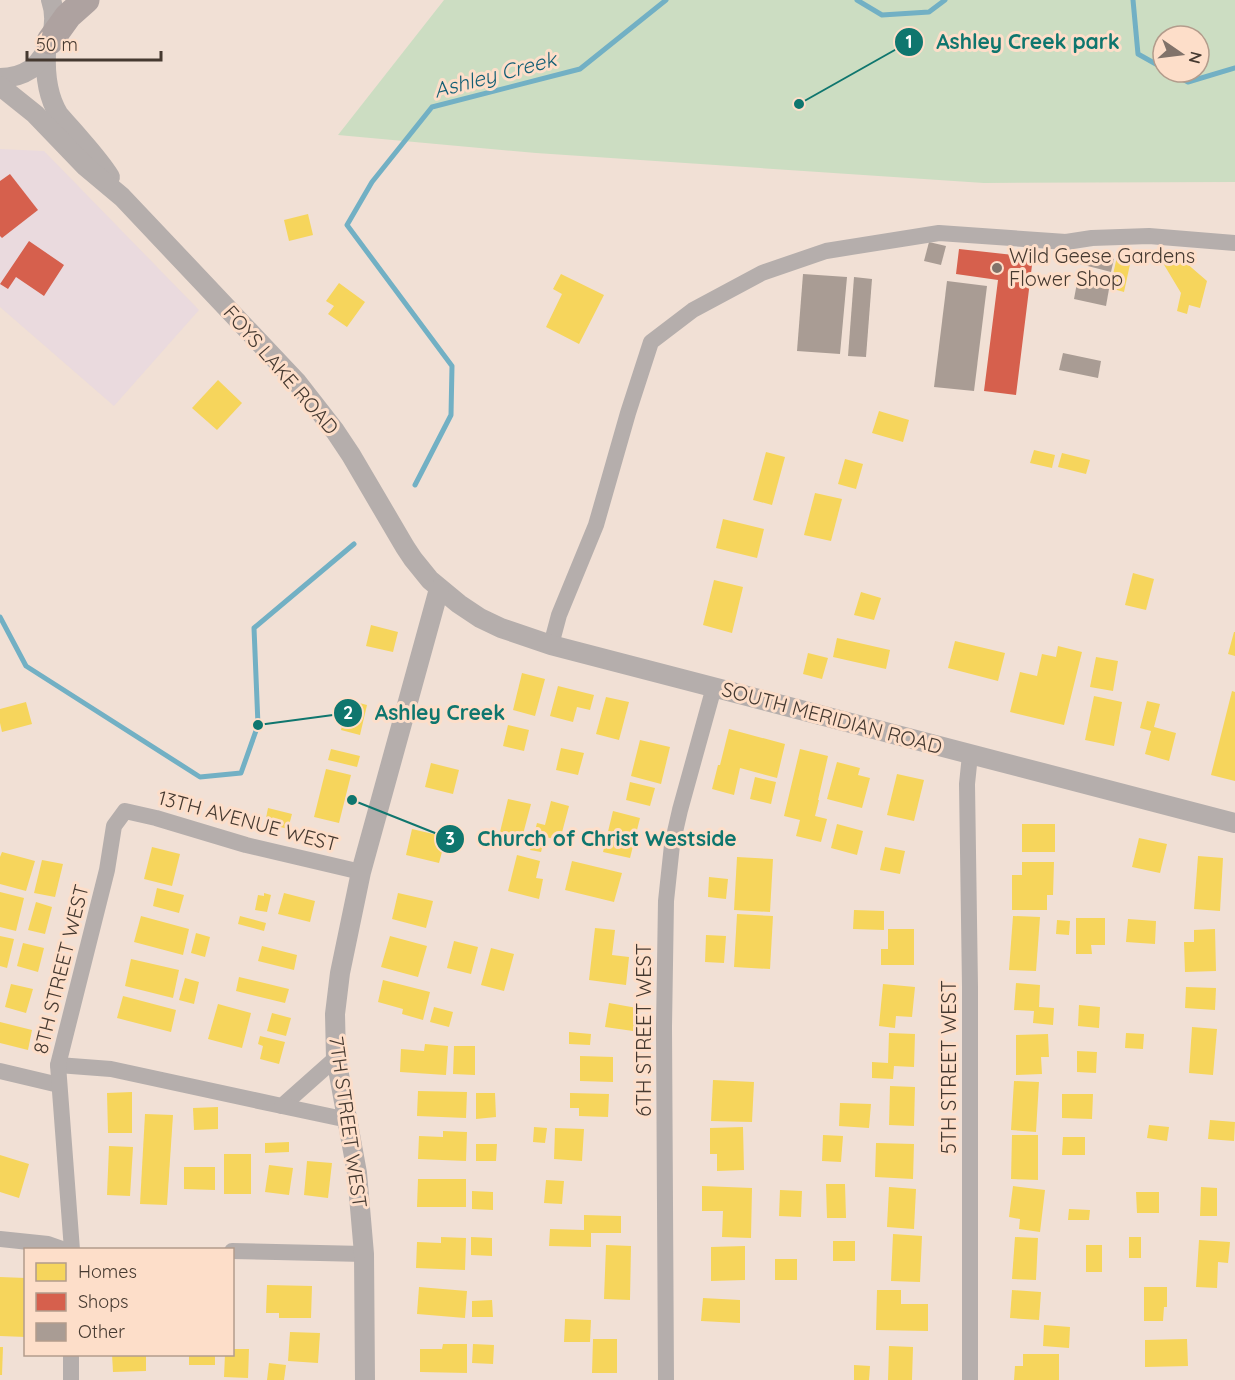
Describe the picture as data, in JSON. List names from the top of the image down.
{
  "streets": {
    "street": [
      "FOYS LAKE ROAD",
      "SOUTH MERIDIAN ROAD",
      "13TH AVENUE WEST",
      "8TH STREET WEST",
      "6TH STREET WEST",
      "5TH STREET WEST",
      "7TH STREET WEST"
    ]
  },
  "crossings": [
    ["FOYS LAKE ROAD", "SOUTH MERIDIAN ROAD"],
    ["FOYS LAKE ROAD", "7TH STREET WEST"],
    ["SOUTH MERIDIAN ROAD", "6TH STREET WEST"],
    ["SOUTH MERIDIAN ROAD", "5TH STREET WEST"],
    ["SOUTH MERIDIAN ROAD", "7TH STREET WEST"],
    ["13TH AVENUE WEST", "8TH STREET WEST"],
    ["13TH AVENUE WEST", "7TH STREET WEST"]
  ],
  "water": ["Ashley Creek"],
  "places": [
    "Ashley Creek park",
    "Wild Geese Gardens Flower Shop",
    "Ashley Creek",
    "Church of Christ Westside"
  ],
  "legend": ["Homes", "Shops", "Other"],
  "scale_bar": "50 m",
  "north": "right"
}
